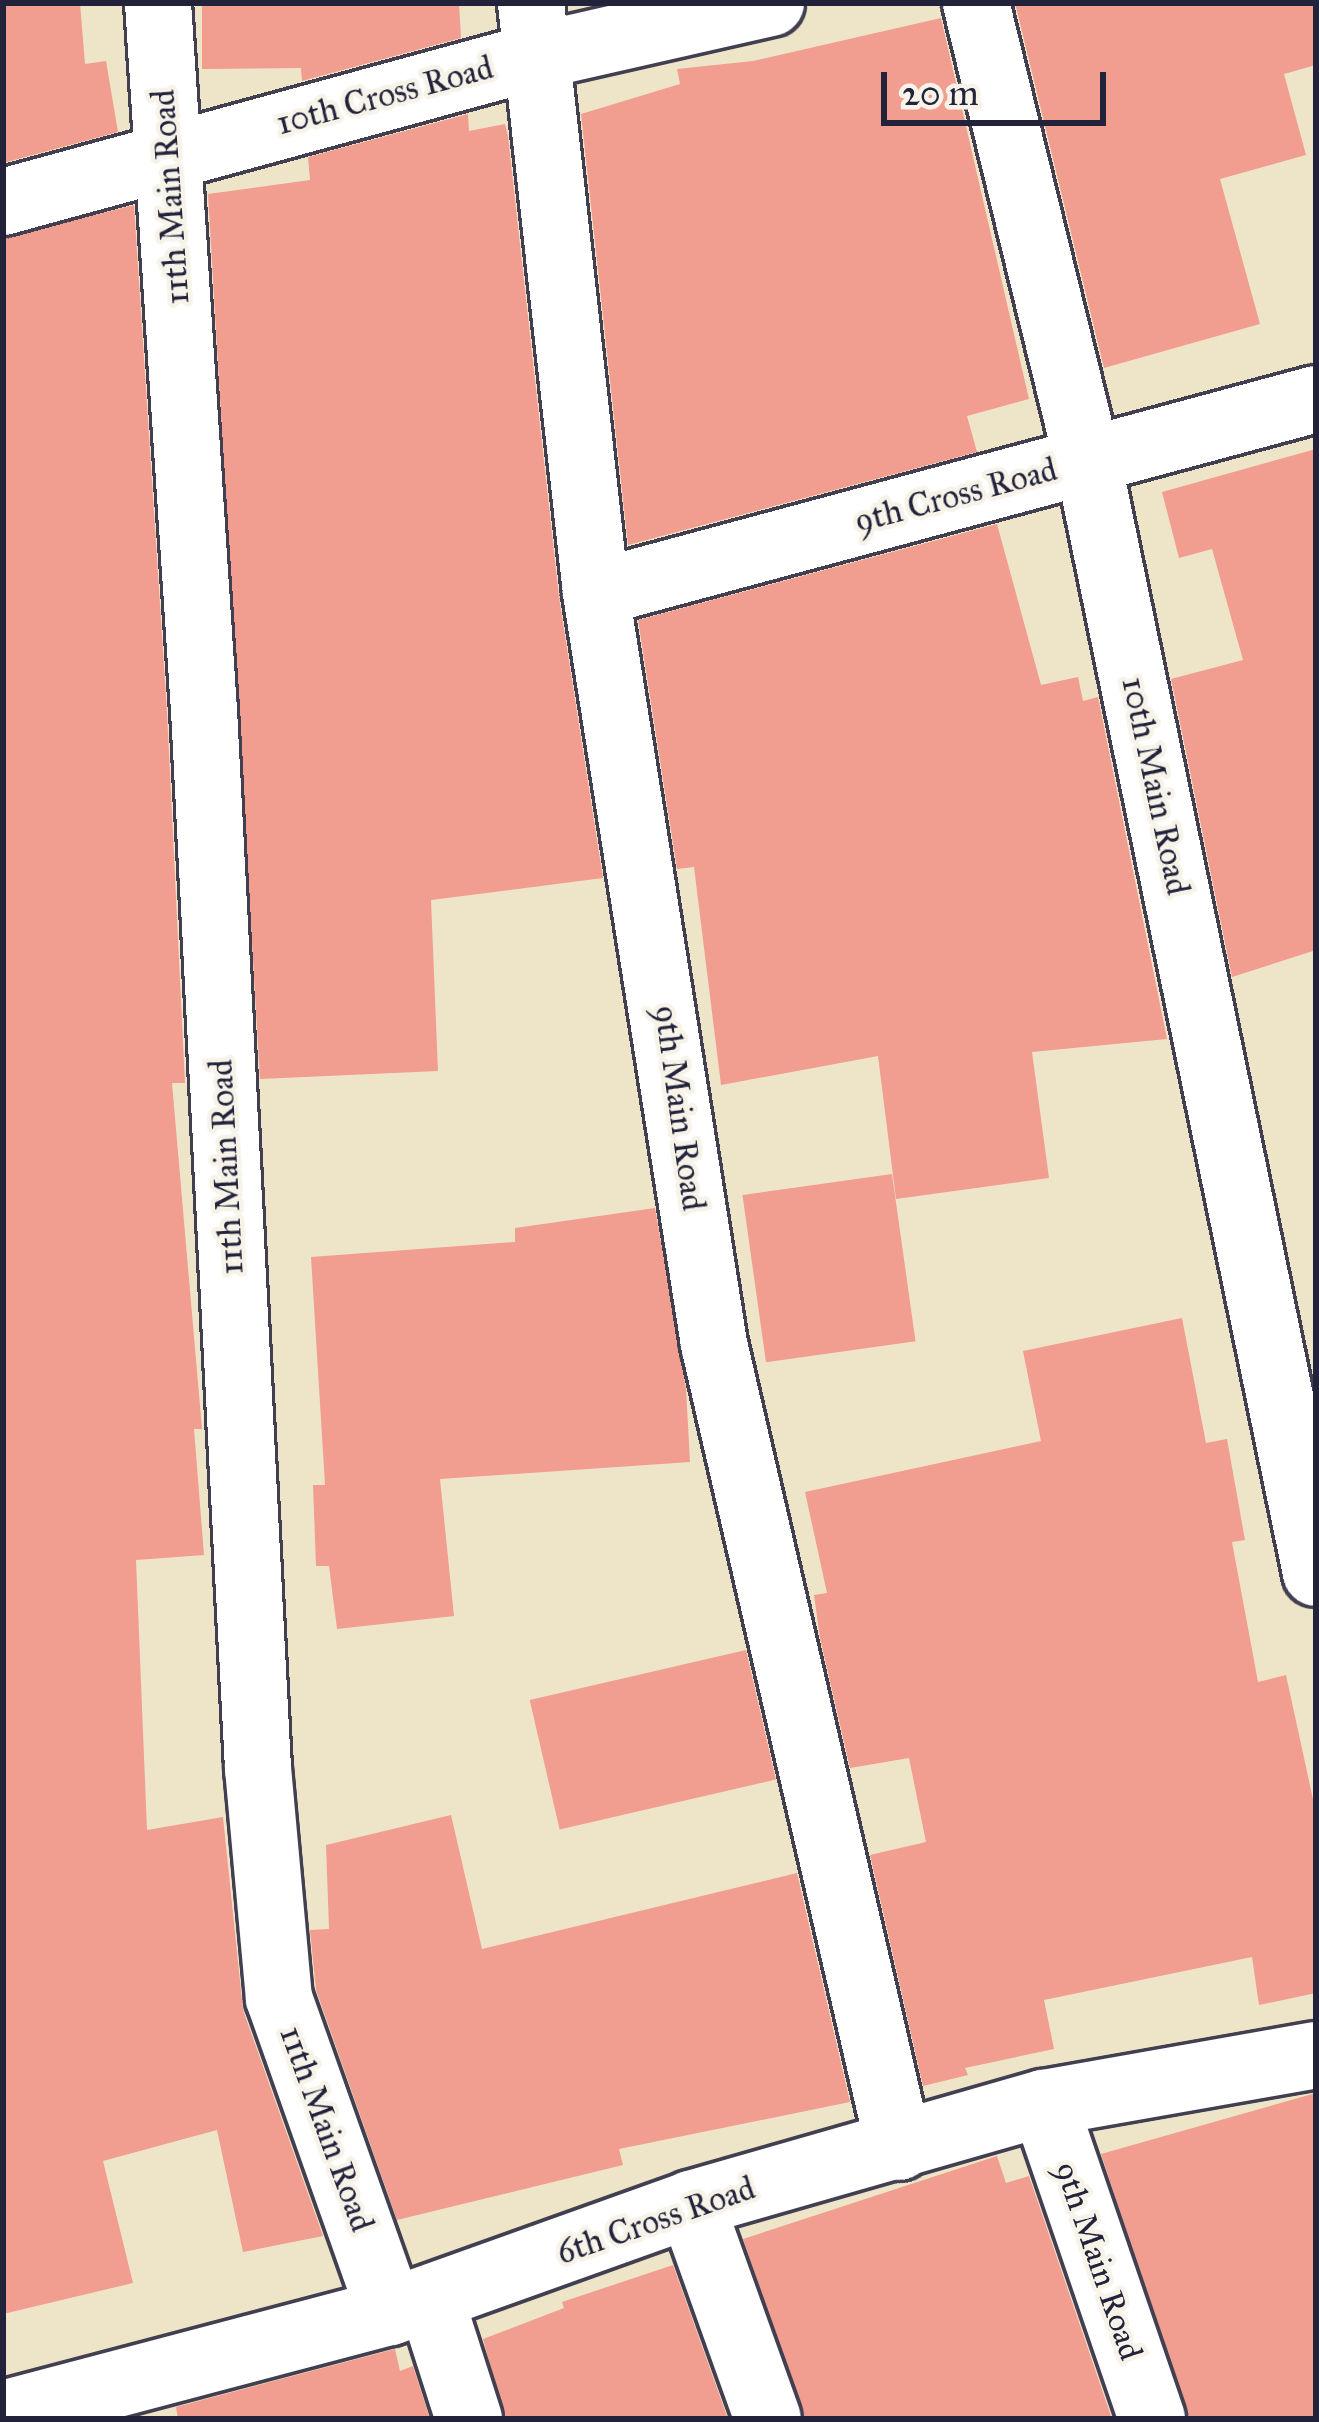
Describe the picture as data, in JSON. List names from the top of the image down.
{
  "streets": {
    "street": [
      "10th Cross Road",
      "11th Main Road",
      "9th Cross Road",
      "10th Main Road",
      "9th Main Road",
      "6th Cross Road"
    ]
  },
  "crossings": [
    ["10th Cross Road", "11th Main Road"],
    ["10th Cross Road", "9th Main Road"],
    ["11th Main Road", "6th Cross Road"],
    ["9th Cross Road", "10th Main Road"],
    ["9th Cross Road", "9th Main Road"],
    ["9th Main Road", "6th Cross Road"]
  ],
  "scale_bar": "20 m"
}
